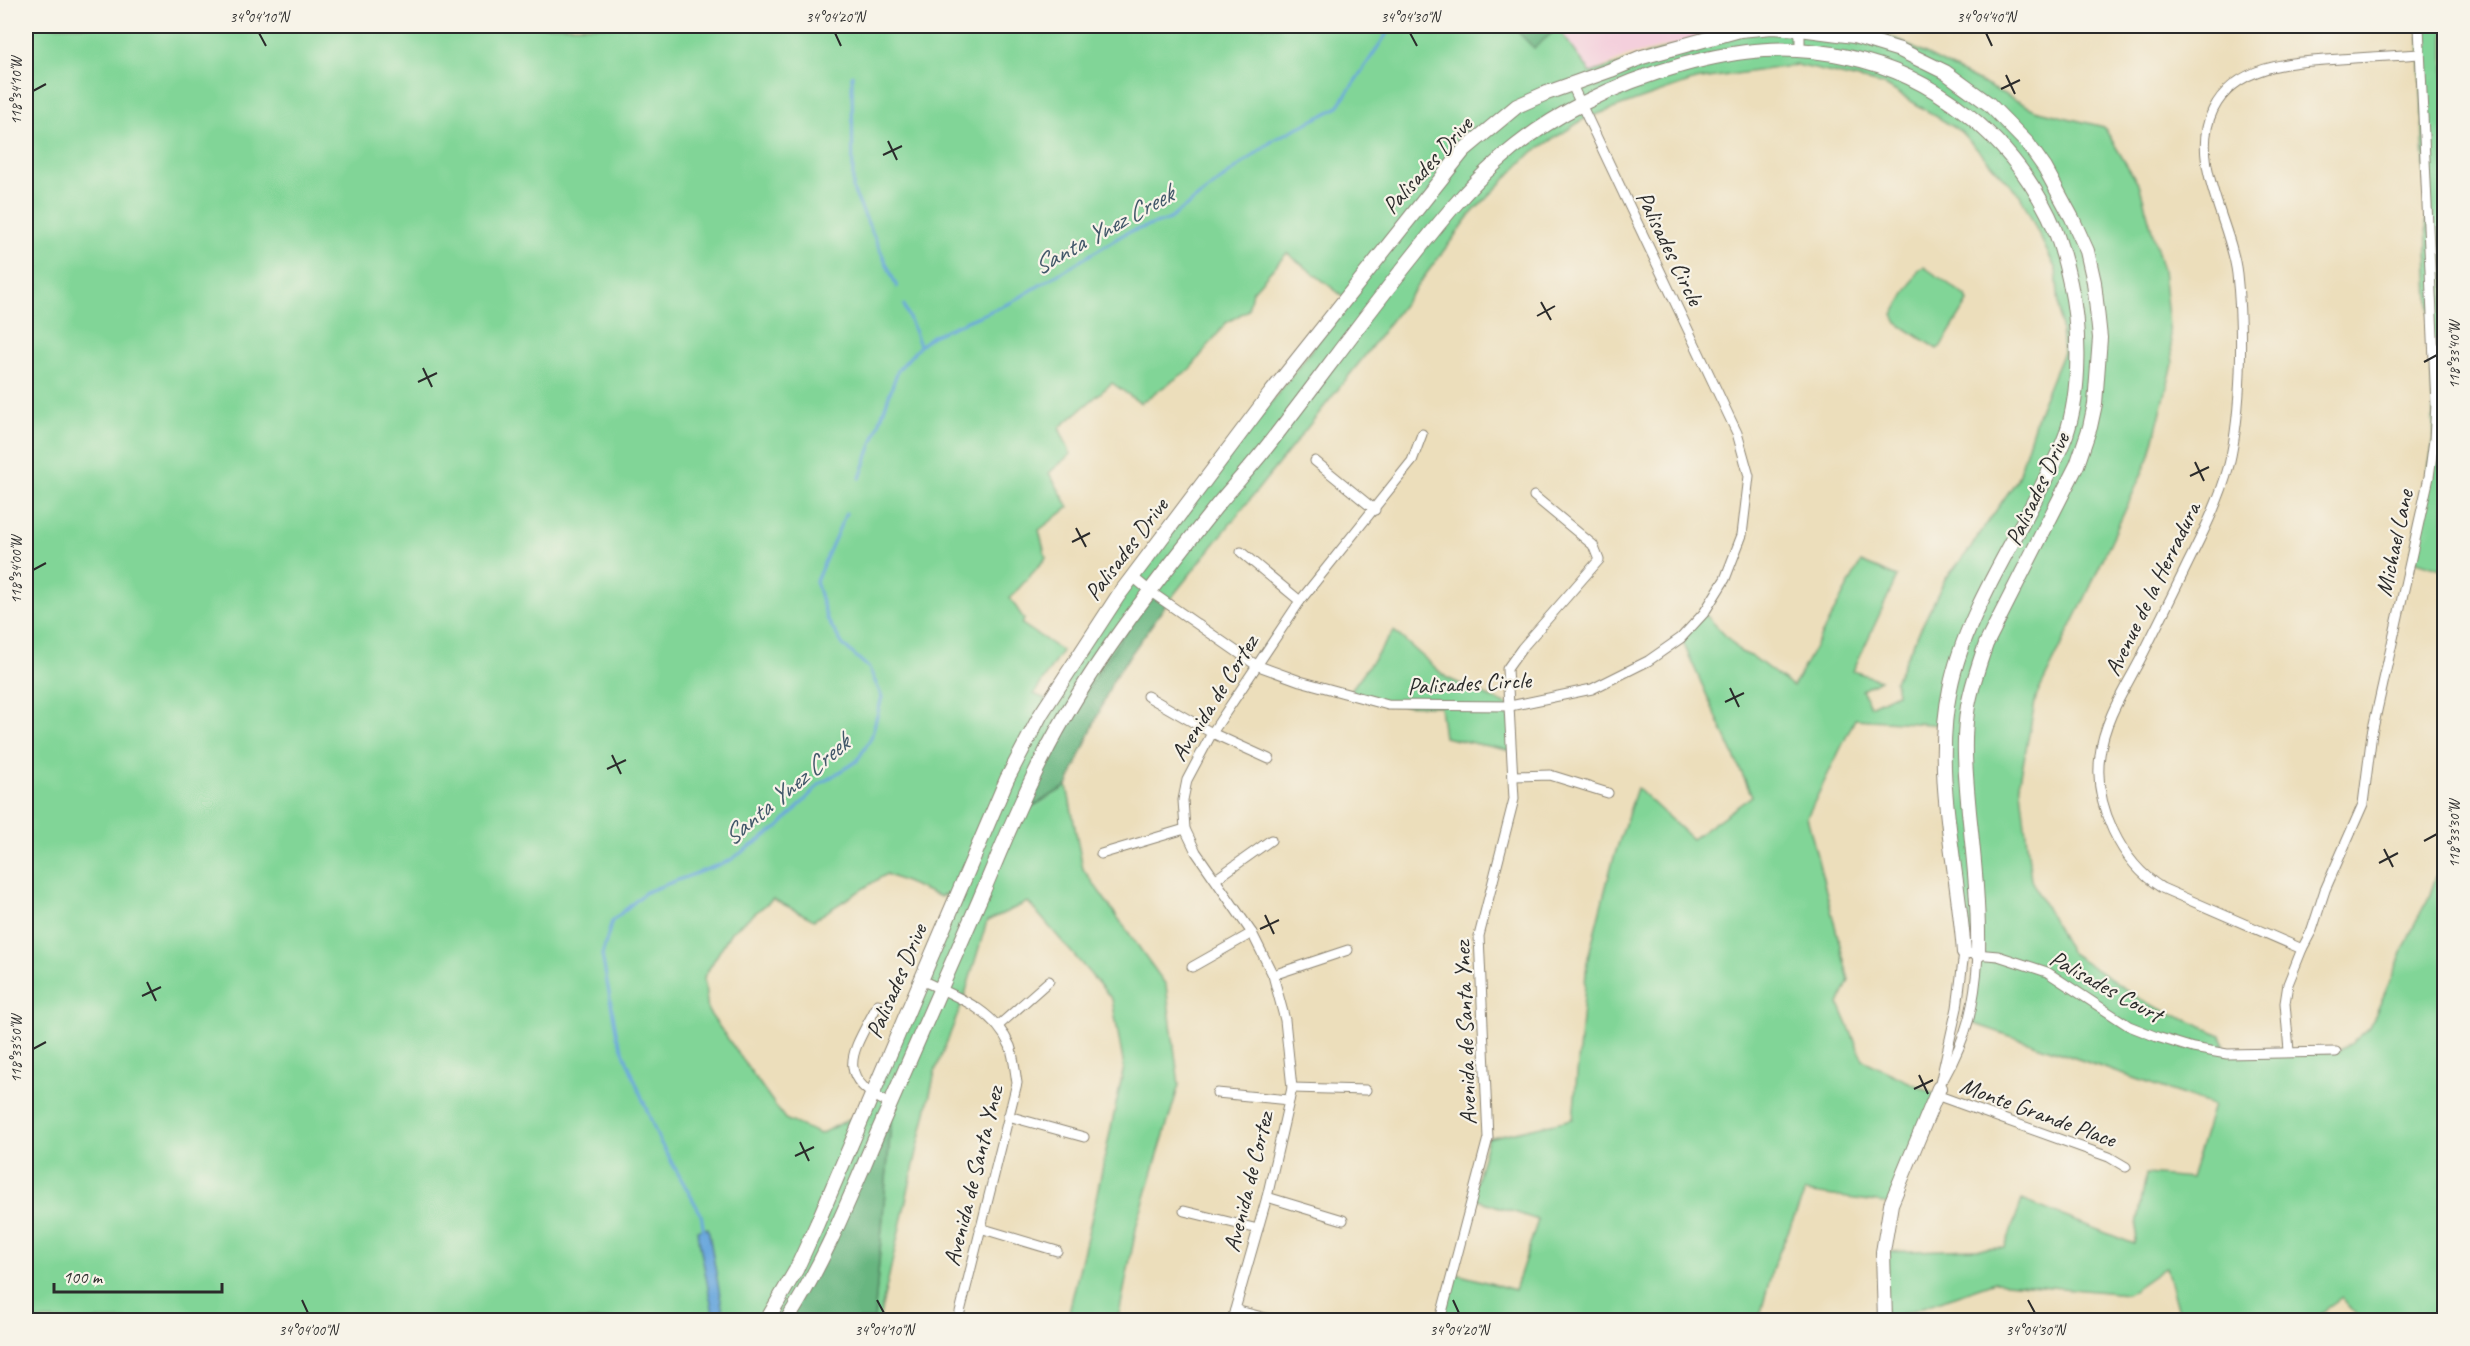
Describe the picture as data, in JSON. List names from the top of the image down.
{
  "streets": {
    "street": [
      "Palisades Drive",
      "Palisades Circle",
      "Michael Lane",
      "Avenue de la Herradura",
      "Avenida de Cortez",
      "Palisades Court",
      "Avenida de Santa Ynez",
      "Monte Grande Place"
    ]
  },
  "crossings": [
    ["Palisades Drive", "Palisades Circle"],
    ["Palisades Drive", "Palisades Court"],
    ["Palisades Drive", "Avenida de Santa Ynez"],
    ["Palisades Drive", "Monte Grande Place"],
    ["Palisades Circle", "Avenida de Cortez"],
    ["Palisades Circle", "Avenida de Santa Ynez"],
    ["Michael Lane", "Avenue de la Herradura"],
    ["Michael Lane", "Palisades Court"]
  ],
  "water": ["Santa Ynez Creek"],
  "scale_bar": "100 m",
  "coordinates": [
    "34°04'10\"N",
    "34°04'20\"N",
    "34°04'30\"N",
    "34°04'40\"N",
    "118°34'10\"W",
    "118°33'40\"W",
    "118°34'00\"W",
    "118°33'30\"W",
    "118°33'50\"W",
    "34°04'00\"N"
  ]
}
